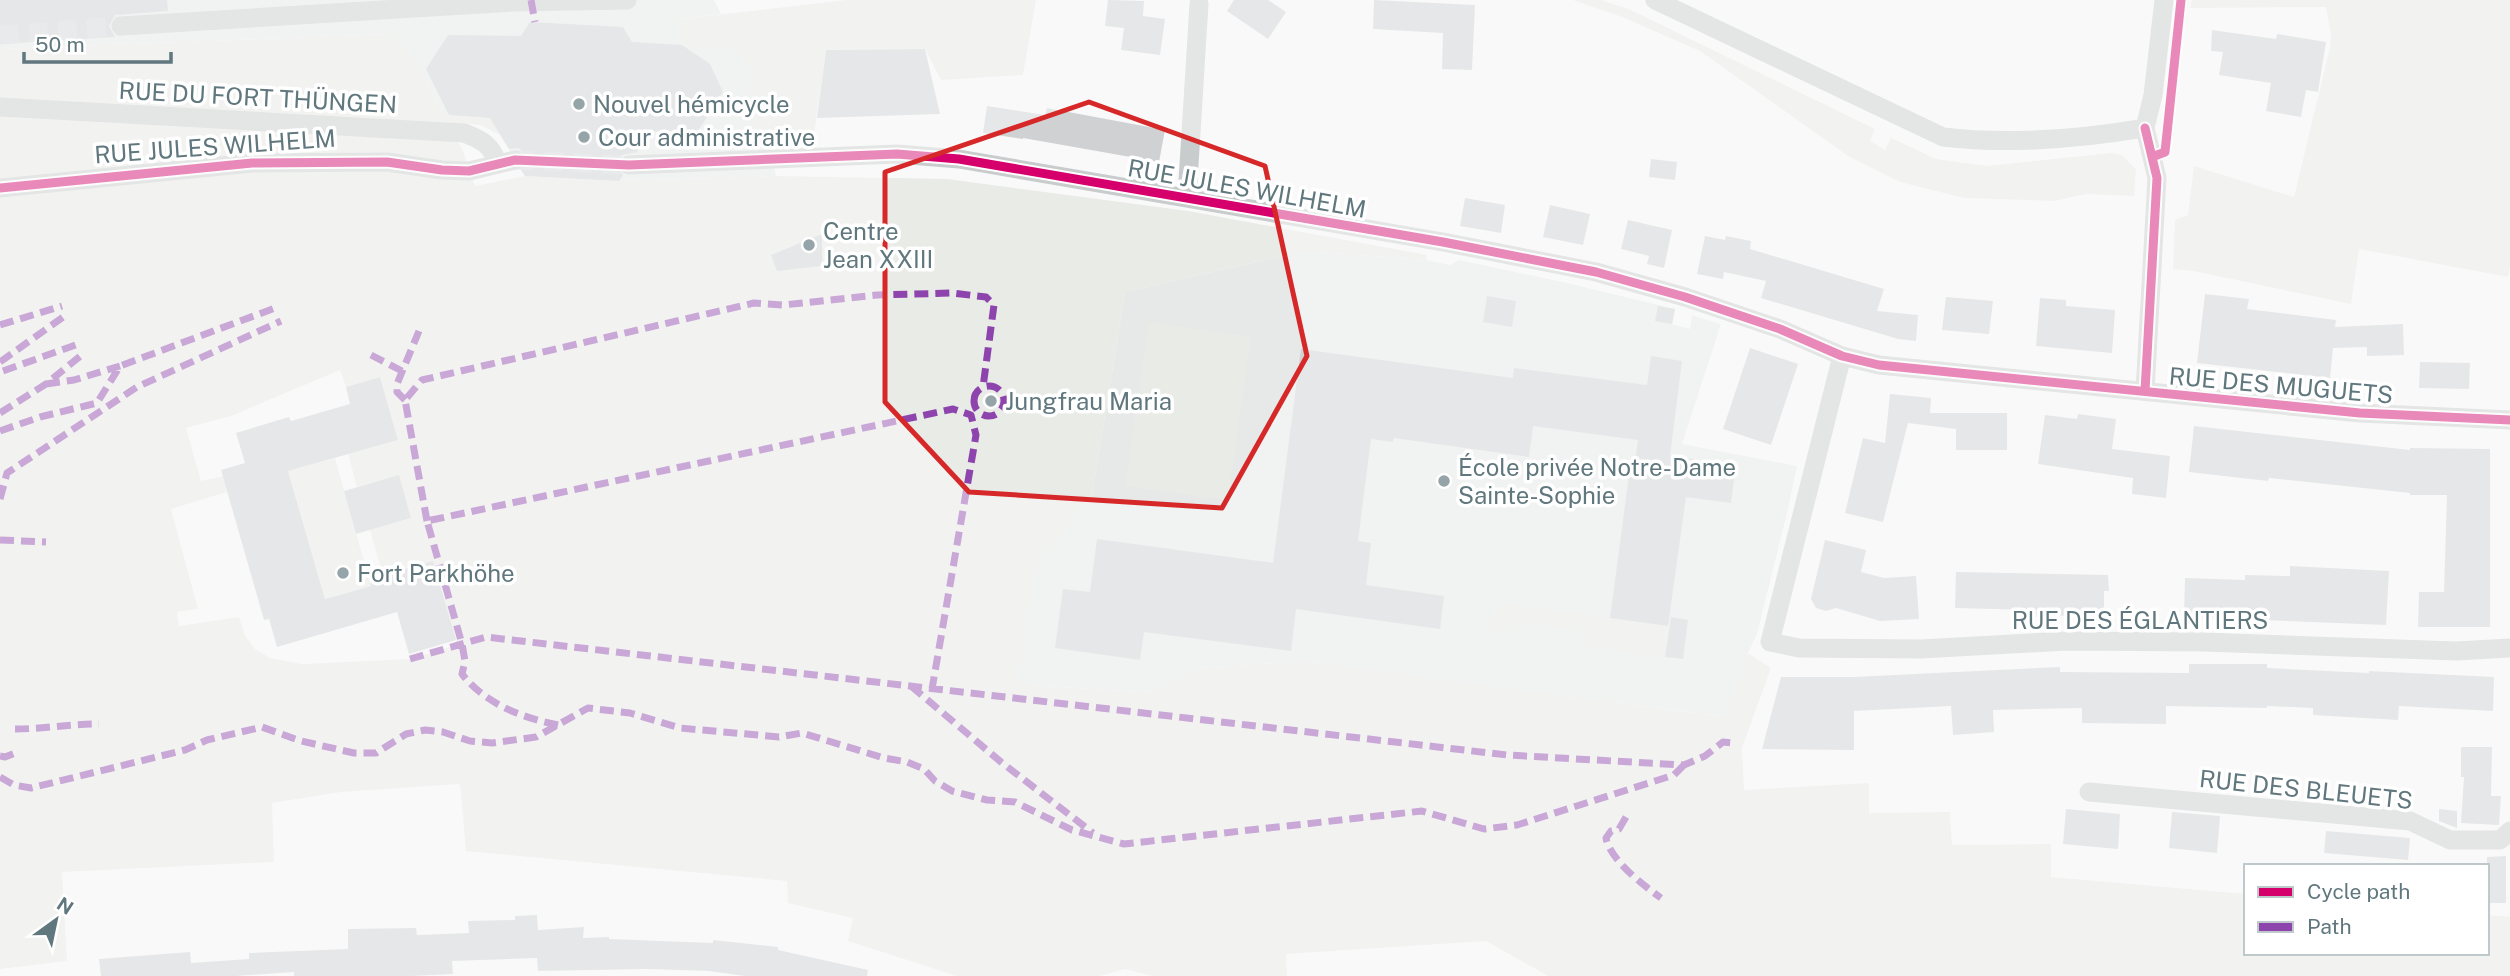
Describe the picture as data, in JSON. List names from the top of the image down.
{
  "streets": {
    "street": [
      "RUE DU FORT THÜNGEN",
      "RUE JULES WILHELM",
      "RUE DES MUGUETS",
      "RUE DES ÉGLANTIERS",
      "RUE DES BLEUETS"
    ]
  },
  "crossings": [
    ["RUE DU FORT THÜNGEN", "RUE JULES WILHELM"],
    ["RUE JULES WILHELM", "RUE DES MUGUETS"],
    ["RUE JULES WILHELM", "RUE DES ÉGLANTIERS"],
    ["RUE DES MUGUETS", "RUE DES ÉGLANTIERS"]
  ],
  "places": [
    "Nouvel hémicycle",
    "Cour administrative",
    "Centre Jean XXIII",
    "Jungfrau Maria",
    "École privée Notre-Dame Sainte-Sophie",
    "Fort Parkhöhe"
  ],
  "legend": ["Cycle path", "Path"],
  "scale_bar": "50 m",
  "north": "top right"
}
